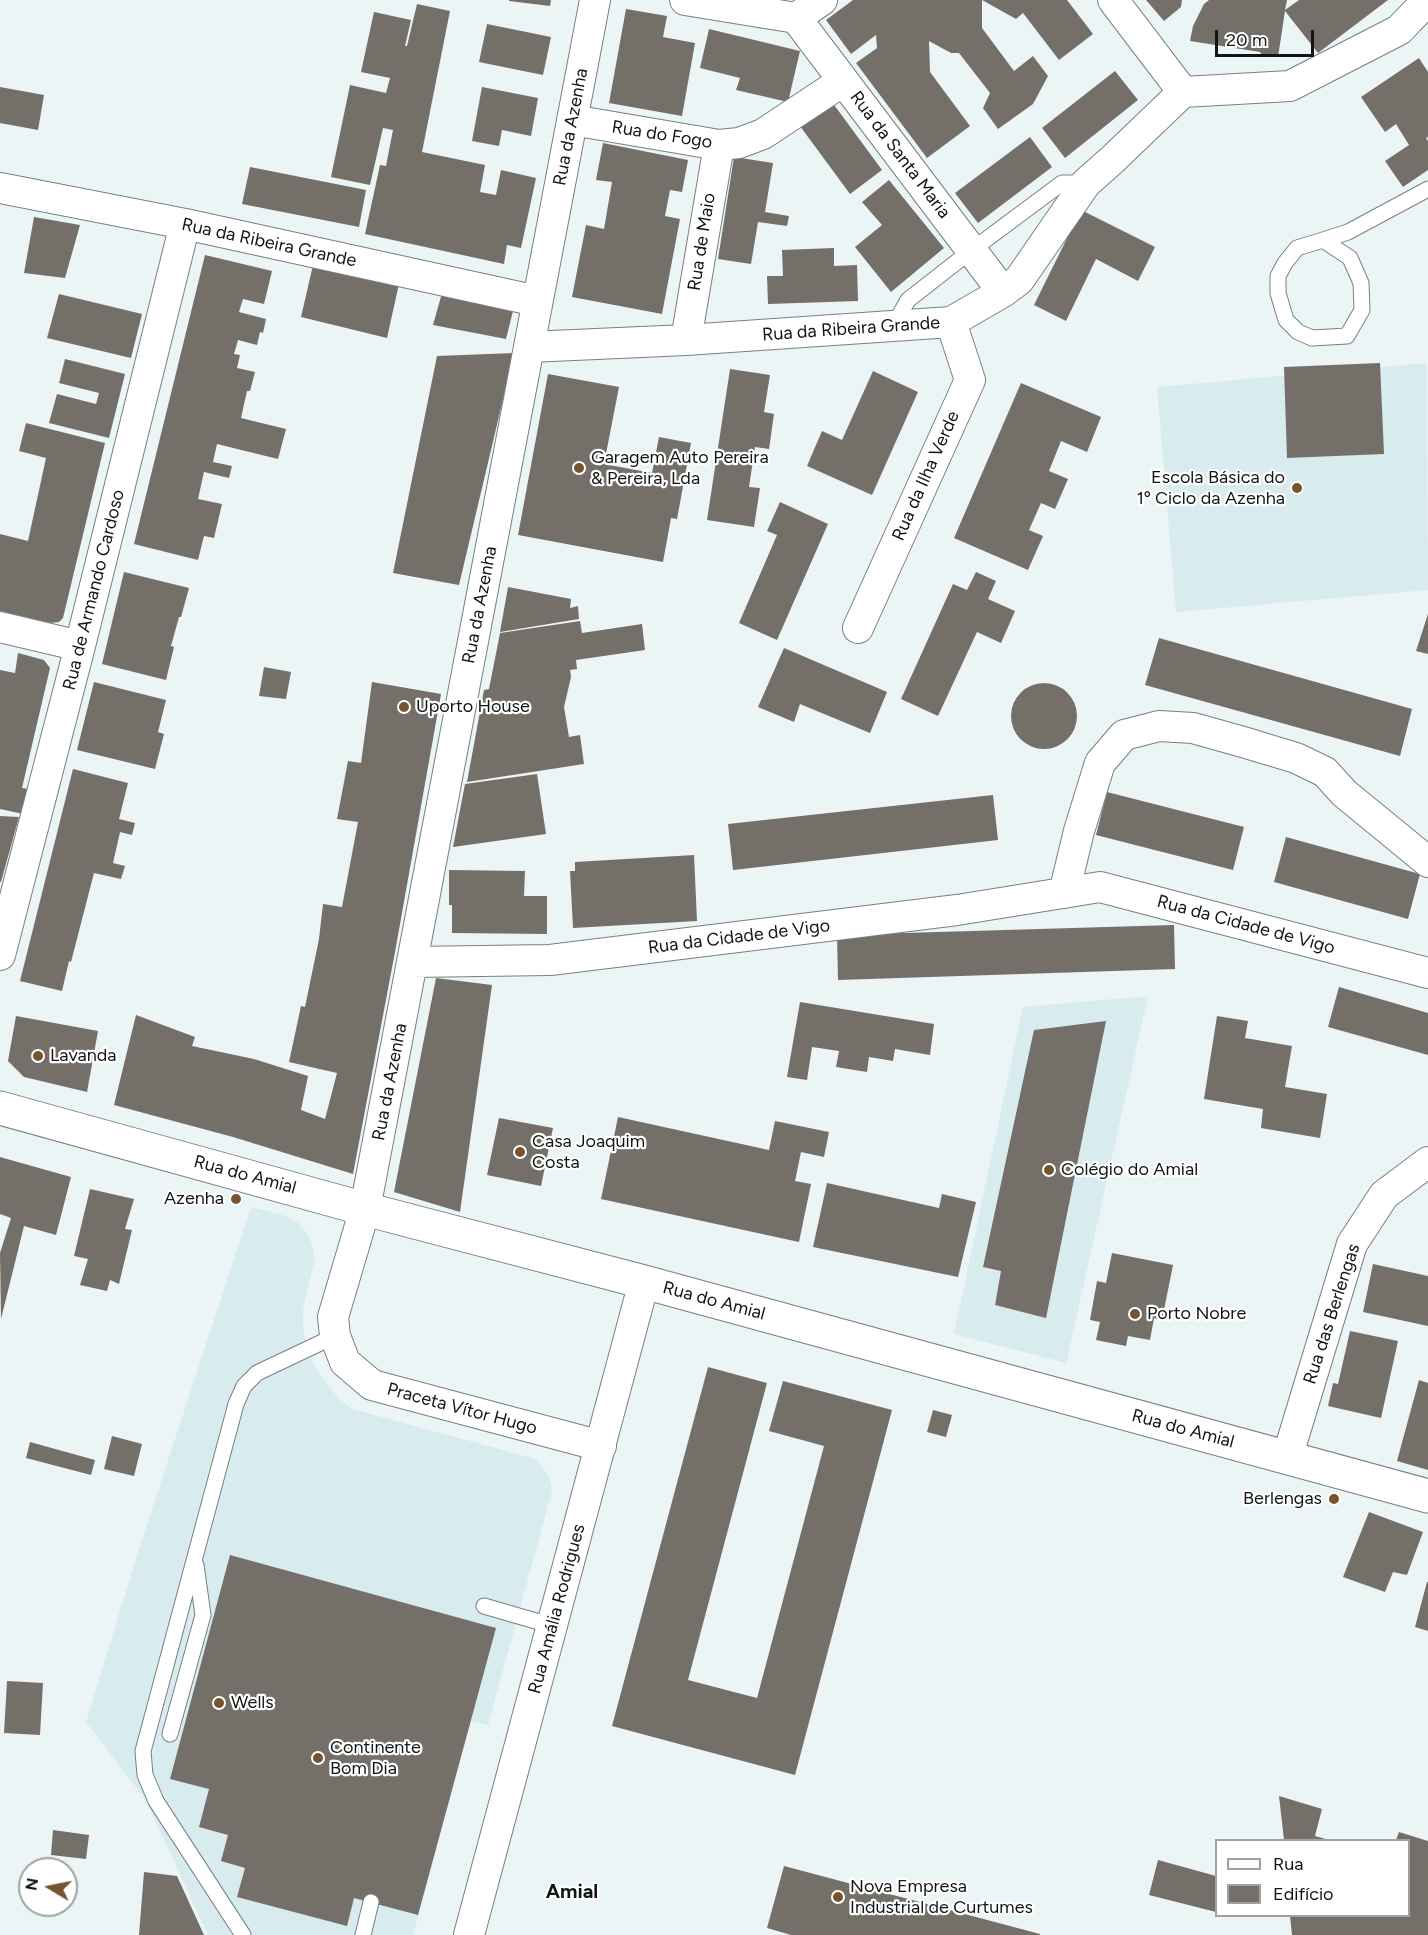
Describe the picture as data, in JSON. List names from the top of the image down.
{
  "streets": {
    "main road": ["Rua do Amial"],
    "street": [
      "Rua da Azenha",
      "Rua do Fogo",
      "Rua da Santa Maria",
      "Rua de Maio",
      "Rua da Ribeira Grande",
      "Rua da Ilha Verde",
      "Rua de Armando Cardoso",
      "Rua da Cidade de Vigo",
      "Rua das Berlengas",
      "Praceta Vítor Hugo",
      "Rua Amália Rodrigues"
    ]
  },
  "crossings": [
    ["Rua da Azenha", "Rua do Fogo"],
    ["Rua da Azenha", "Rua da Ribeira Grande"],
    ["Rua da Azenha", "Rua da Cidade de Vigo"],
    ["Rua da Azenha", "Rua do Amial"],
    ["Rua da Azenha", "Praceta Vítor Hugo"],
    ["Rua do Fogo", "Rua da Santa Maria"],
    ["Rua do Fogo", "Rua de Maio"],
    ["Rua da Santa Maria", "Rua da Ribeira Grande"],
    ["Rua de Maio", "Rua da Ribeira Grande"],
    ["Rua da Ribeira Grande", "Rua da Ilha Verde"],
    ["Rua da Ribeira Grande", "Rua de Armando Cardoso"],
    ["Rua do Amial", "Rua das Berlengas"],
    ["Rua do Amial", "Praceta Vítor Hugo"],
    ["Rua do Amial", "Rua Amália Rodrigues"],
    ["Praceta Vítor Hugo", "Rua Amália Rodrigues"]
  ],
  "districts": ["Amial"],
  "places": [
    "Garagem Auto Pereira & Pereira, Lda",
    "Escola Básica do 1º Ciclo da Azenha",
    "Uporto House",
    "Lavanda",
    "Casa Joaquim Costa",
    "Colégio do Amial",
    "Azenha",
    "Porto Nobre",
    "Berlengas",
    "Wells",
    "Continente Bom Dia",
    "Nova Empresa Industrial de Curtumes"
  ],
  "legend": ["Rua", "Edifício"],
  "scale_bar": "20 m",
  "north": "left"
}
